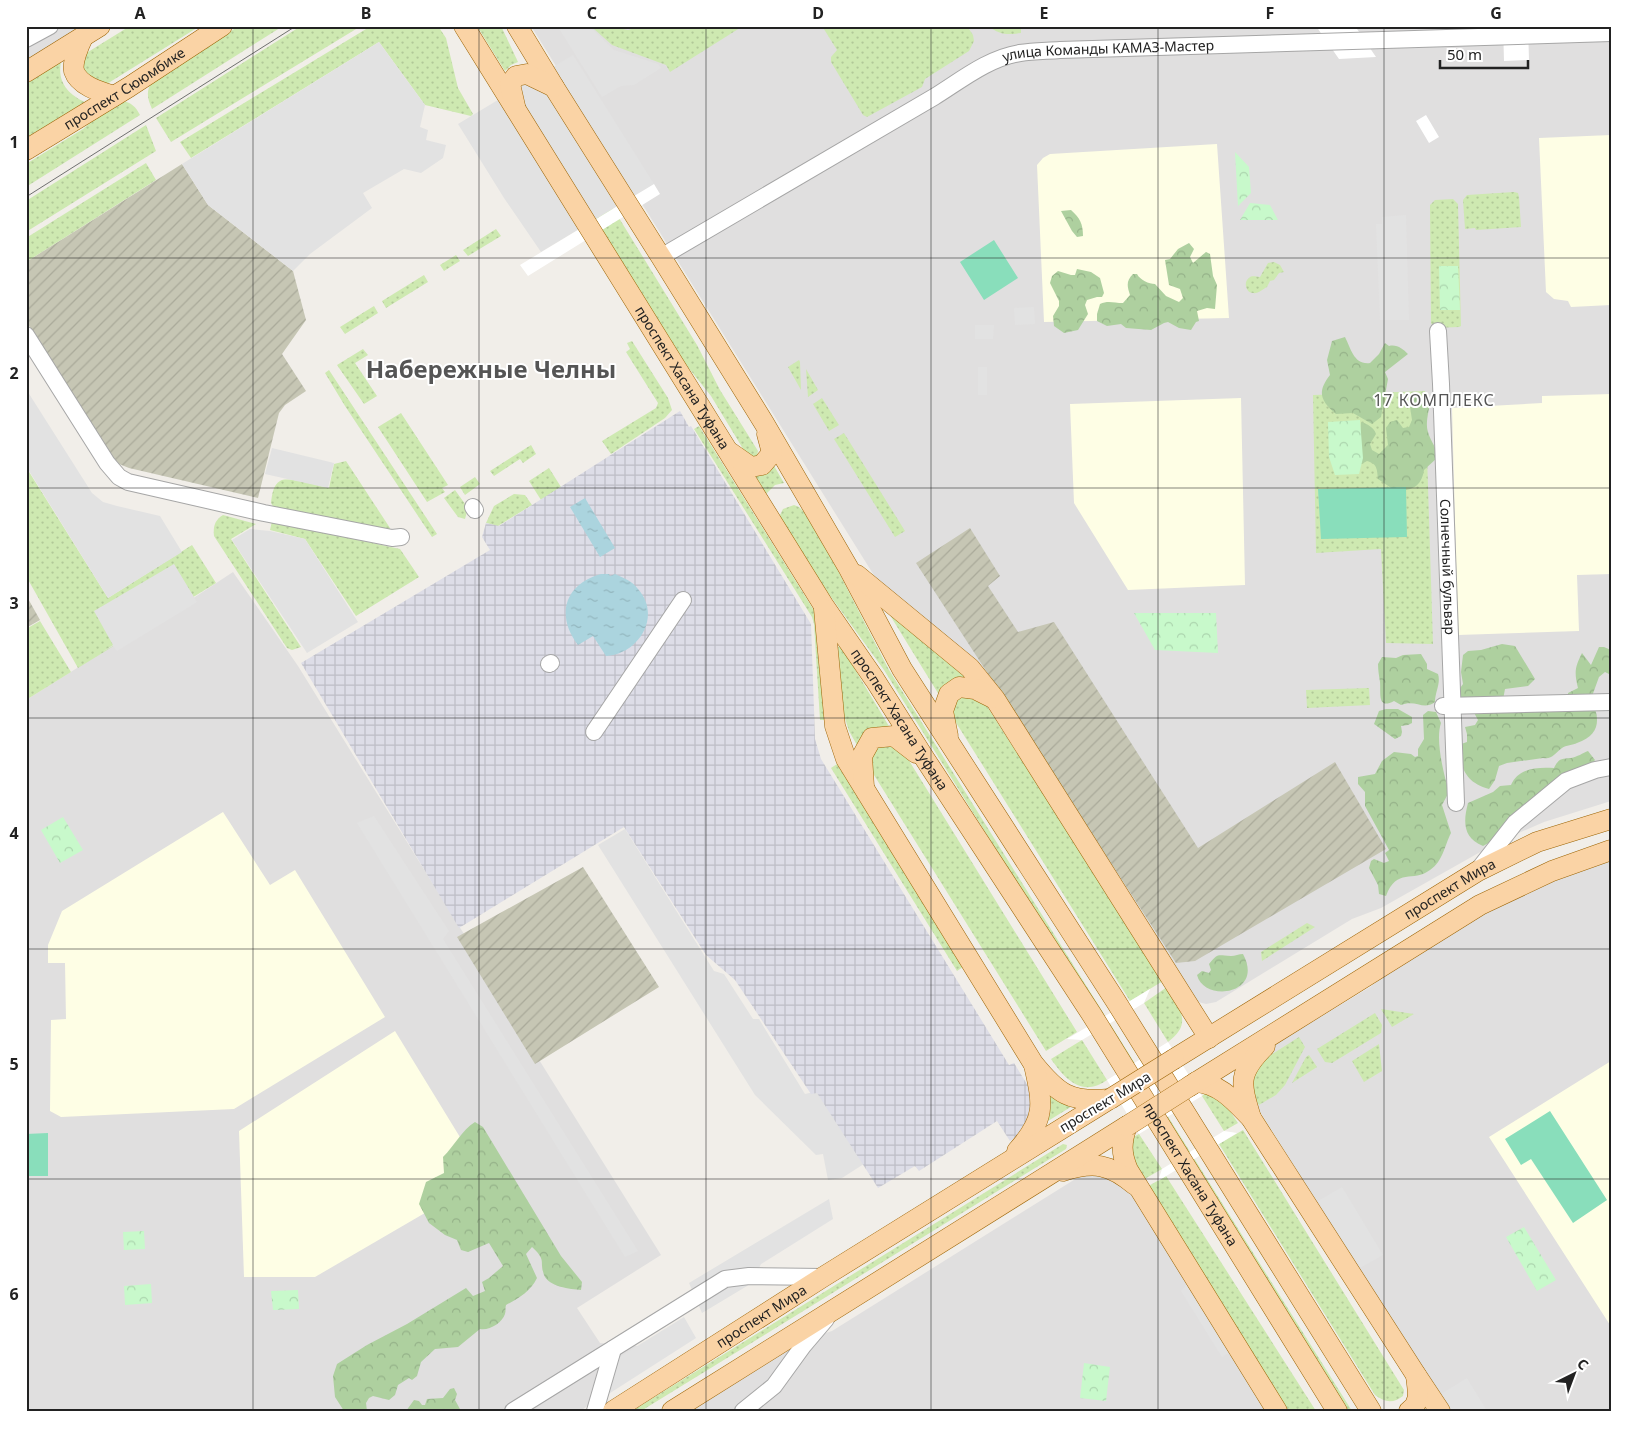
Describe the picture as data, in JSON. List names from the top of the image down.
{
  "streets": {
    "main road": ["проспект Сююмбике", "проспект Хасана Туфана", "проспект Мира"],
    "street": ["улица Команды КАМАЗ-Мастер", "Солнечный бульвар"]
  },
  "crossings": [
    ["улица Команды КАМАЗ-Мастер", "проспект Хасана Туфана"]
  ],
  "districts": ["Набережные Челны", "17 КОМПЛЕКС"],
  "scale_bar": "50 m",
  "north": "top right",
  "grid": {
    "columns": [
      "A",
      "B",
      "C",
      "D",
      "E",
      "F",
      "G"
    ],
    "rows": [
      "1",
      "2",
      "3",
      "4",
      "5",
      "6"
    ]
  }
}
